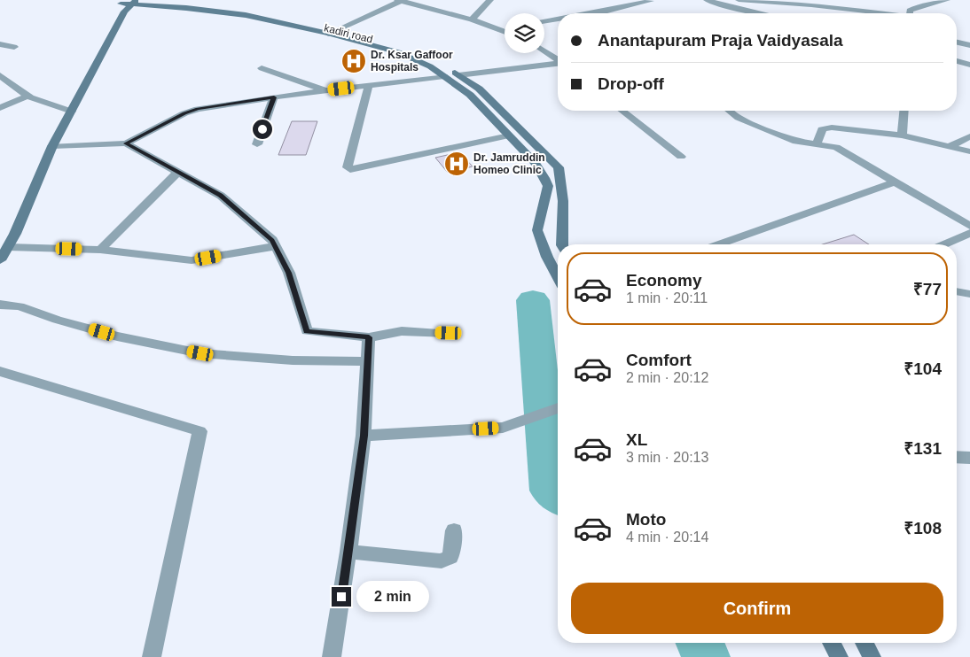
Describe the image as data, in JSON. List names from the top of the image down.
{
  "streets": {
    "main road": ["kadiri road"]
  },
  "places": {
    "hospital": ["Dr. Ksar Gaffoor Hospitals", "Dr. Jamruddin Homeo Clinic"]
  },
  "page": {
    "banner": ["Anantapuram Praja Vaidyasala", "Drop-off"],
    "list": [
      {
        "name": "Economy",
        "note": "1 min · 20:11",
        "value": "₹77"
      },
      {
        "name": "Comfort",
        "note": "2 min · 20:12",
        "value": "₹104"
      },
      {
        "name": "XL",
        "note": "3 min · 20:13",
        "value": "₹131"
      },
      {
        "name": "Moto",
        "note": "4 min · 20:14",
        "value": "₹108"
      }
    ],
    "buttons": "Confirm",
    "bubble": "2 min"
  }
}
